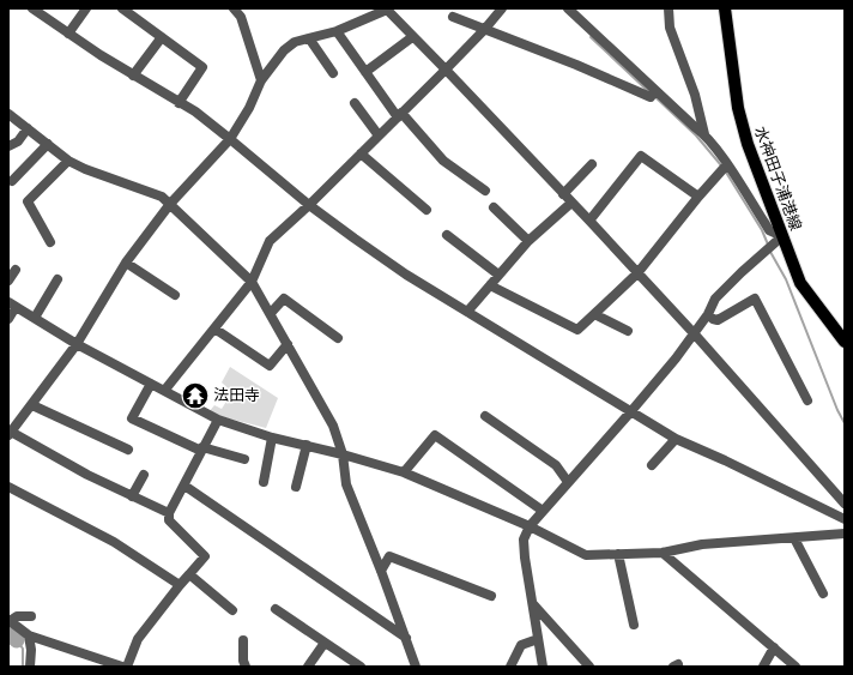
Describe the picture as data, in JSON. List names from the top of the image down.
{
  "streets": {
    "main road": ["水神田子浦港線"]
  },
  "places": {
    "temple": ["法田寺"]
  }
}
